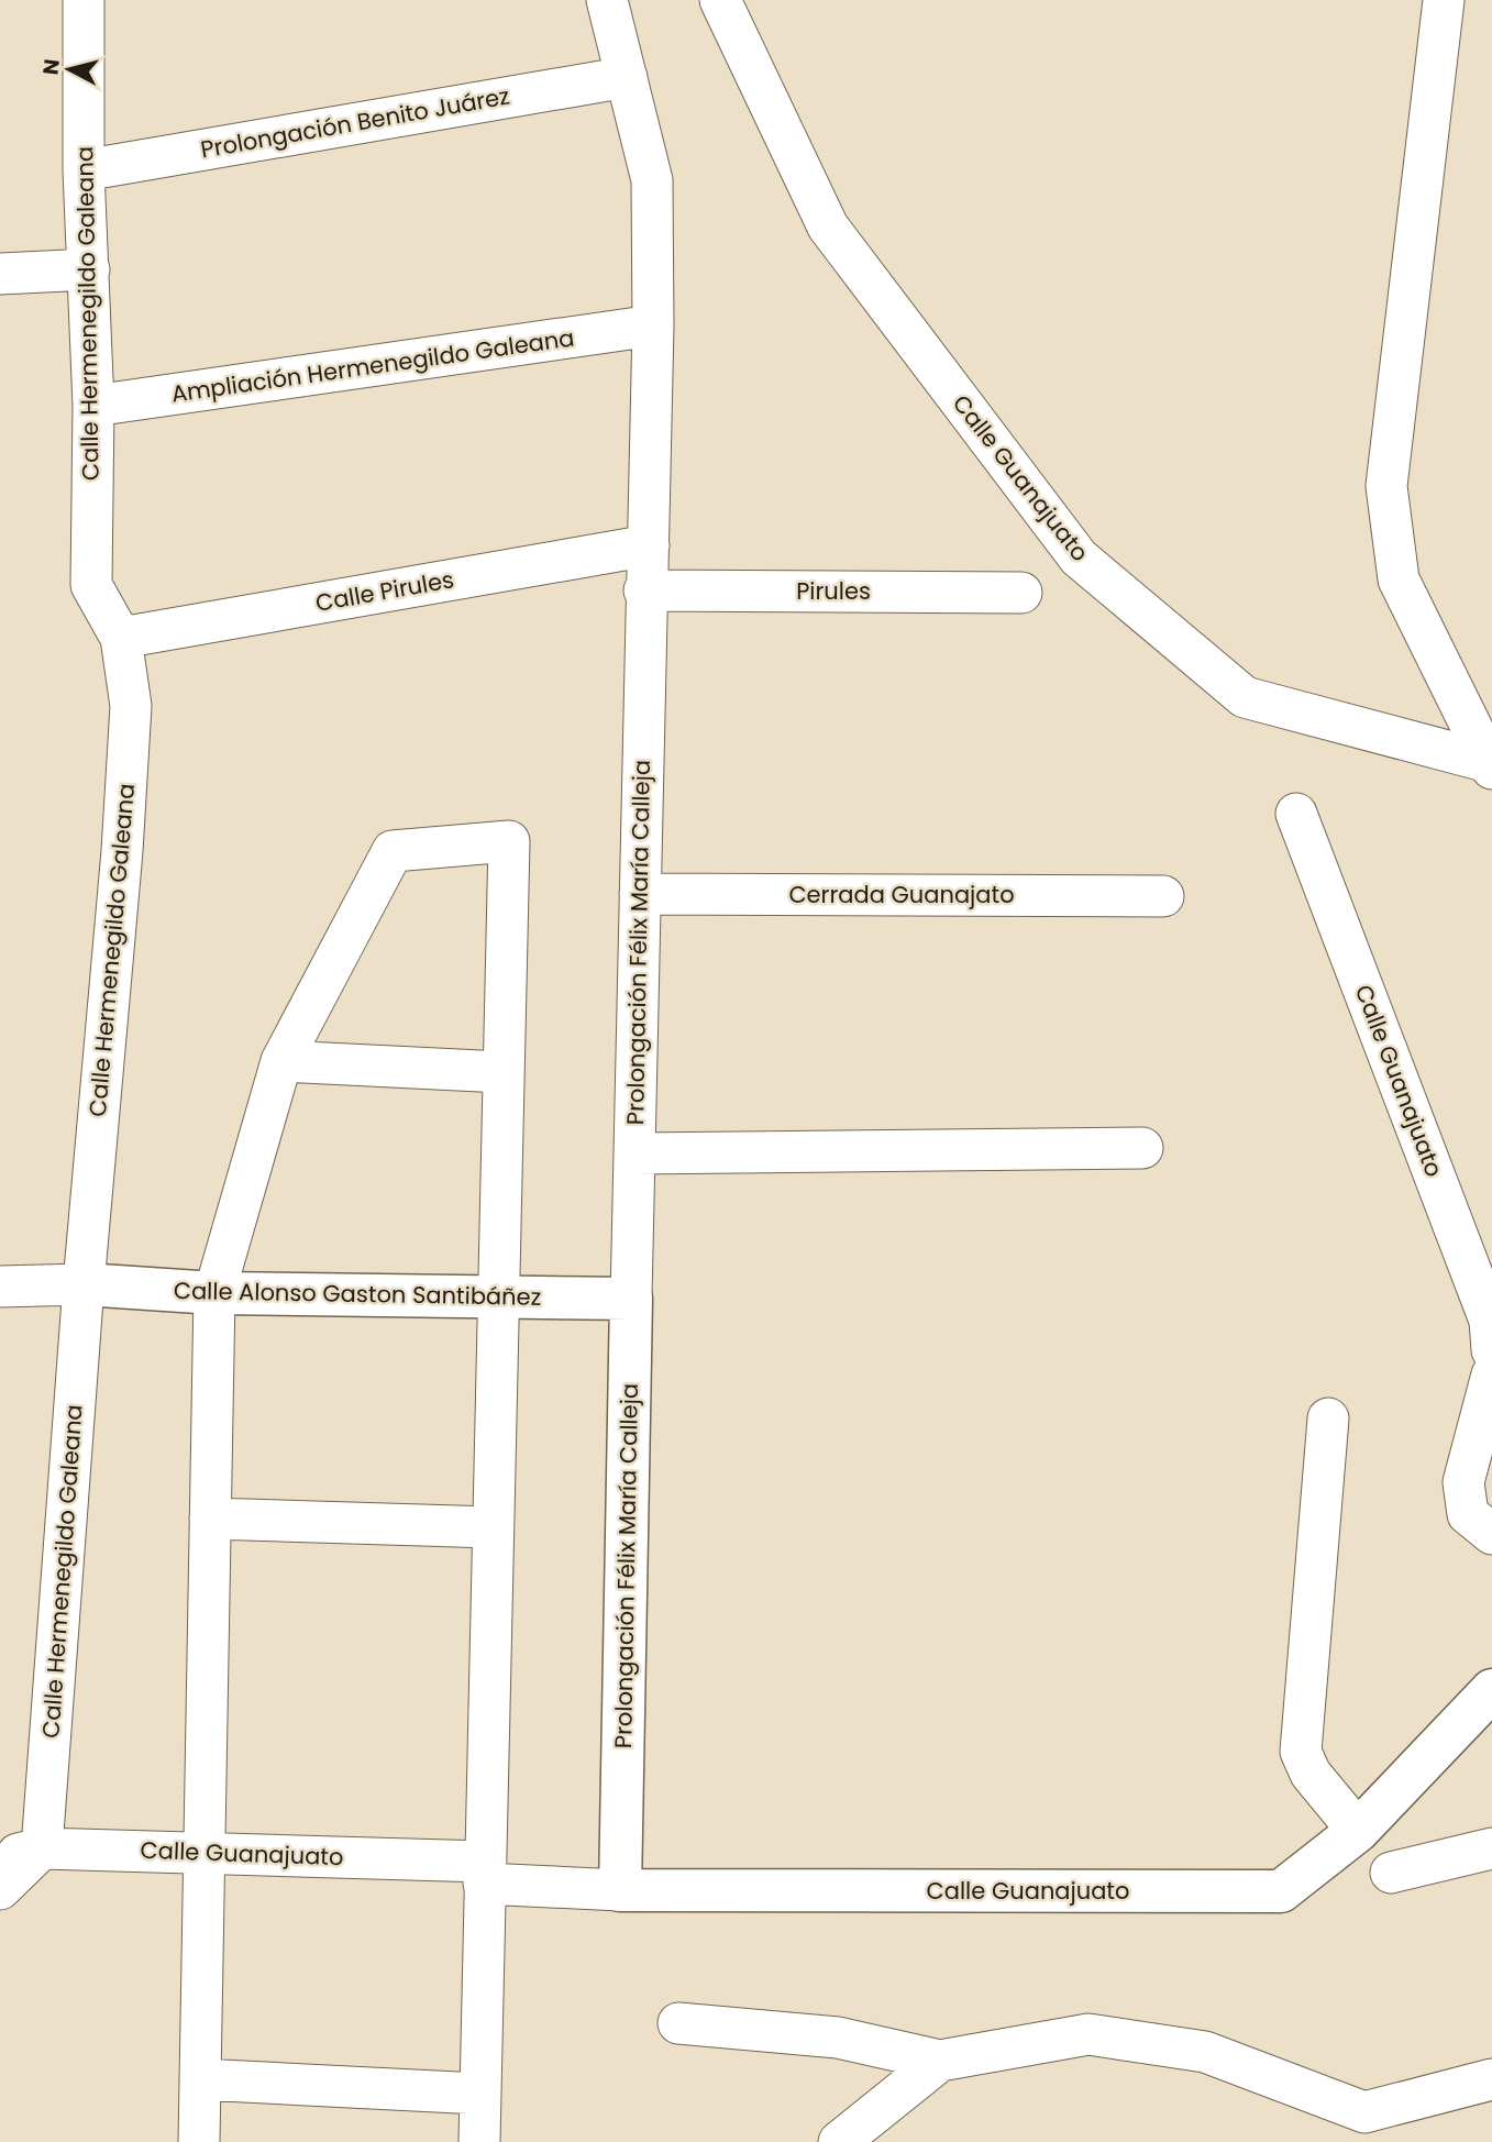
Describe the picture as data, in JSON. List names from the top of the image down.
{
  "streets": {
    "street": [
      "Prolongación Benito Juárez",
      "Calle Hermenegildo Galeana",
      "Ampliación Hermenegildo Galeana",
      "Calle Guanajuato",
      "Calle Pirules",
      "Pirules",
      "Cerrada Guanajato",
      "Prolongación Félix María Calleja",
      "Calle Alonso Gaston Santibáñez"
    ]
  },
  "crossings": [
    ["Prolongación Benito Juárez", "Calle Hermenegildo Galeana"],
    ["Prolongación Benito Juárez", "Prolongación Félix María Calleja"],
    ["Calle Hermenegildo Galeana", "Ampliación Hermenegildo Galeana"],
    ["Calle Hermenegildo Galeana", "Calle Guanajuato"],
    ["Calle Hermenegildo Galeana", "Calle Pirules"],
    ["Calle Hermenegildo Galeana", "Calle Alonso Gaston Santibáñez"],
    ["Ampliación Hermenegildo Galeana", "Prolongación Félix María Calleja"],
    ["Calle Guanajuato", "Prolongación Félix María Calleja"],
    ["Calle Pirules", "Prolongación Félix María Calleja"],
    ["Pirules", "Prolongación Félix María Calleja"],
    ["Cerrada Guanajato", "Prolongación Félix María Calleja"],
    ["Prolongación Félix María Calleja", "Calle Alonso Gaston Santibáñez"]
  ],
  "north": "left"
}
